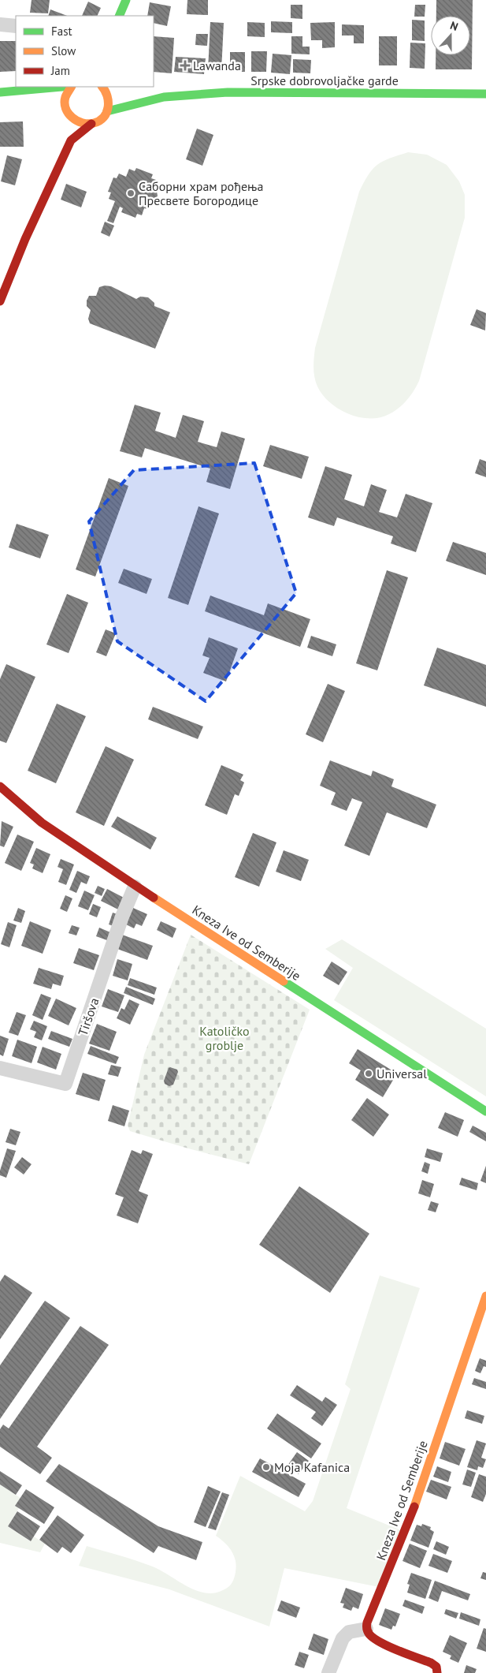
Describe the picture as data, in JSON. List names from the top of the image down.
{
  "streets": {
    "street": ["Srpske dobrovoljačke garde", "Kneza Ive od Semberije", "Tiršova"]
  },
  "crossings": [
    ["Kneza Ive od Semberije", "Tiršova"]
  ],
  "parks": ["Katoličko groblje"],
  "places": {
    "health": ["Lawanda"],
    "other": ["Саборни храм рођења Пресвете Богородице", "Universal", "Moja Kafanica"]
  },
  "legend": ["Fast", "Slow", "Jam"],
  "north": "top"
}
